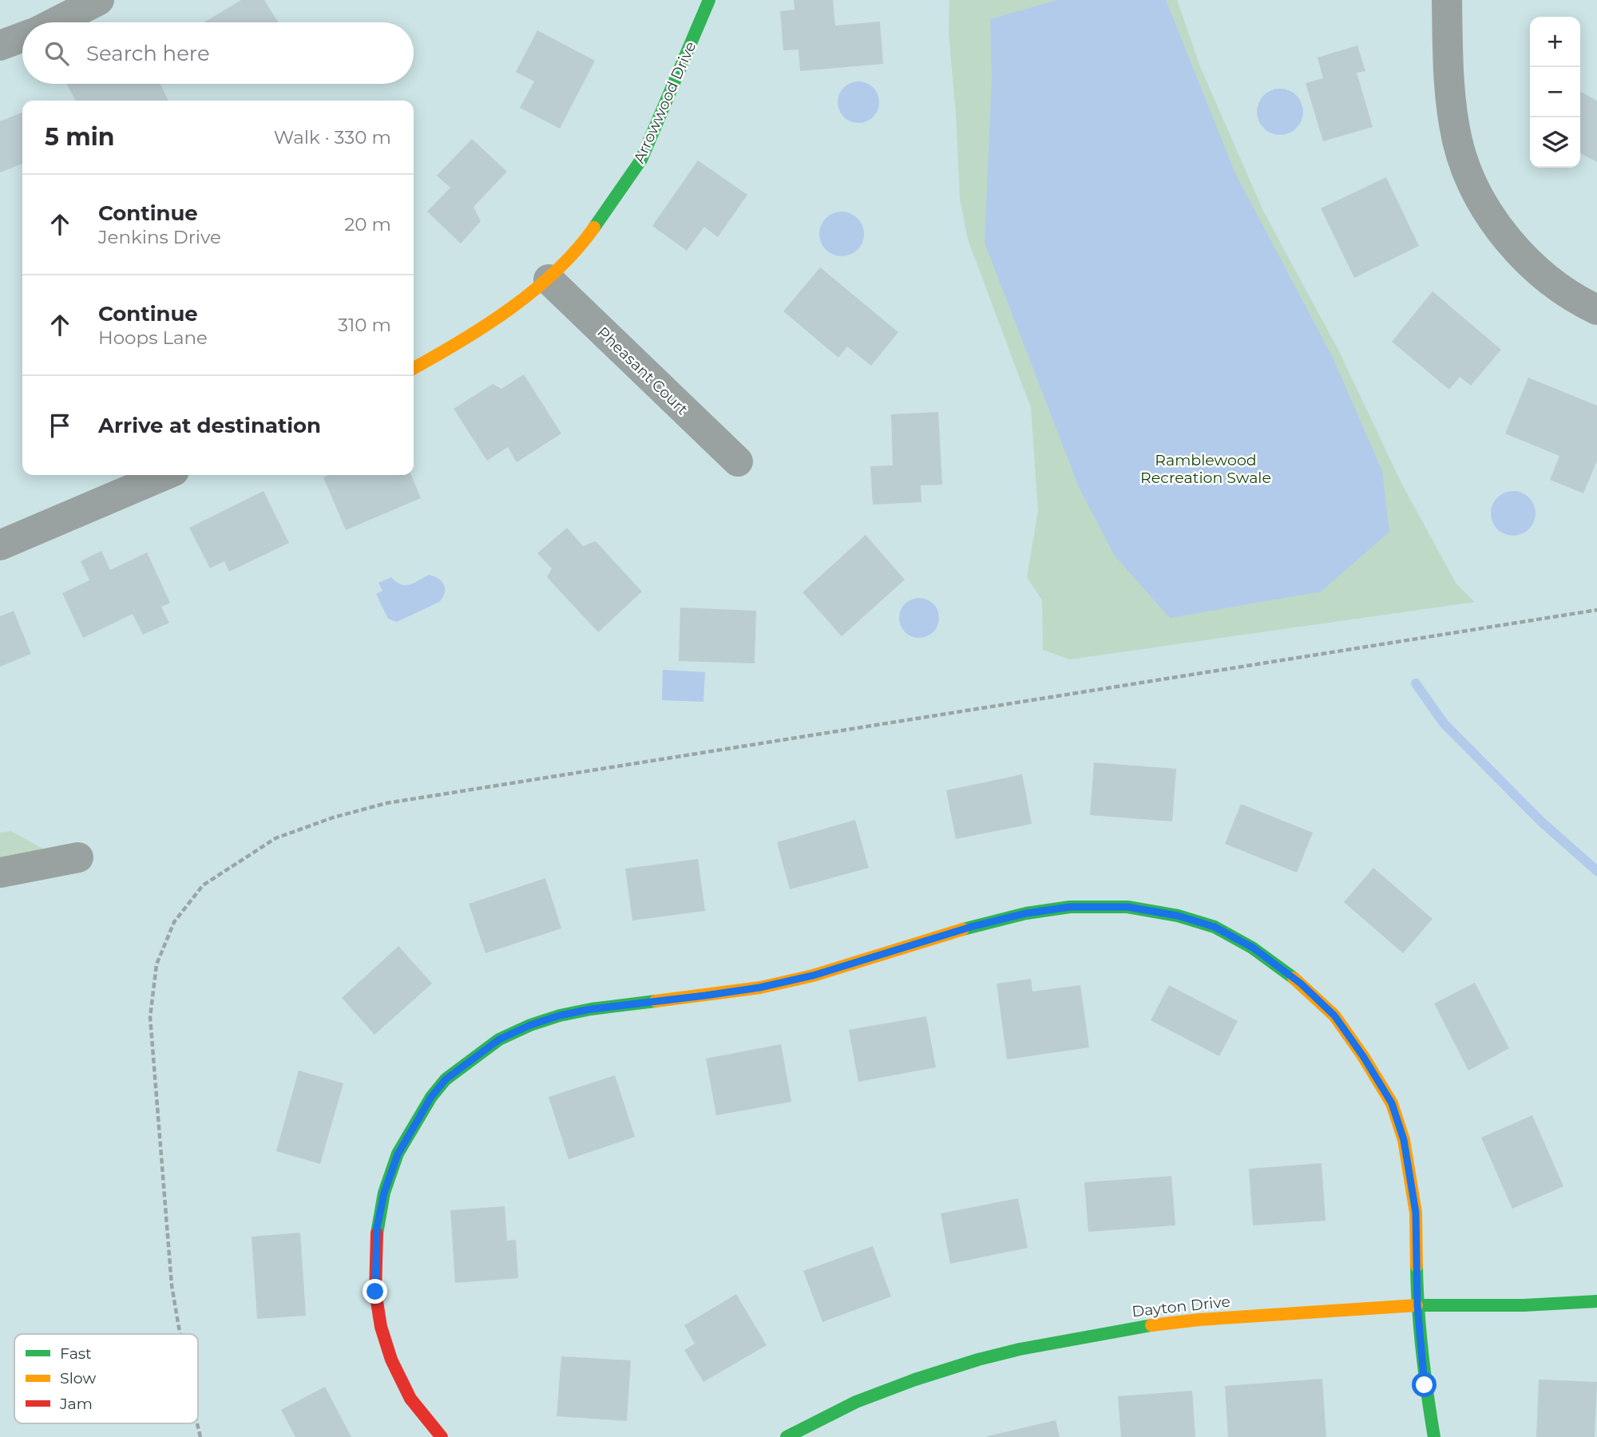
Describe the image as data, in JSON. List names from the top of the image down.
{
  "streets": {
    "street": ["Arrowwood Drive", "Pheasant Court", "Dayton Drive"]
  },
  "crossings": [
    ["Arrowwood Drive", "Pheasant Court"]
  ],
  "parks": ["Ramblewood Recreation Swale"],
  "legend": ["Fast", "Slow", "Jam"],
  "page": {
    "map_buttons": ["+", "−"],
    "search": "Search here",
    "heading": ["5 min", "Walk · 330 m"],
    "list": [
      ["Continue", "Jenkins Drive", "20 m"],
      ["Continue", "Hoops Lane", "310 m"],
      "Arrive at destination"
    ]
  }
}
